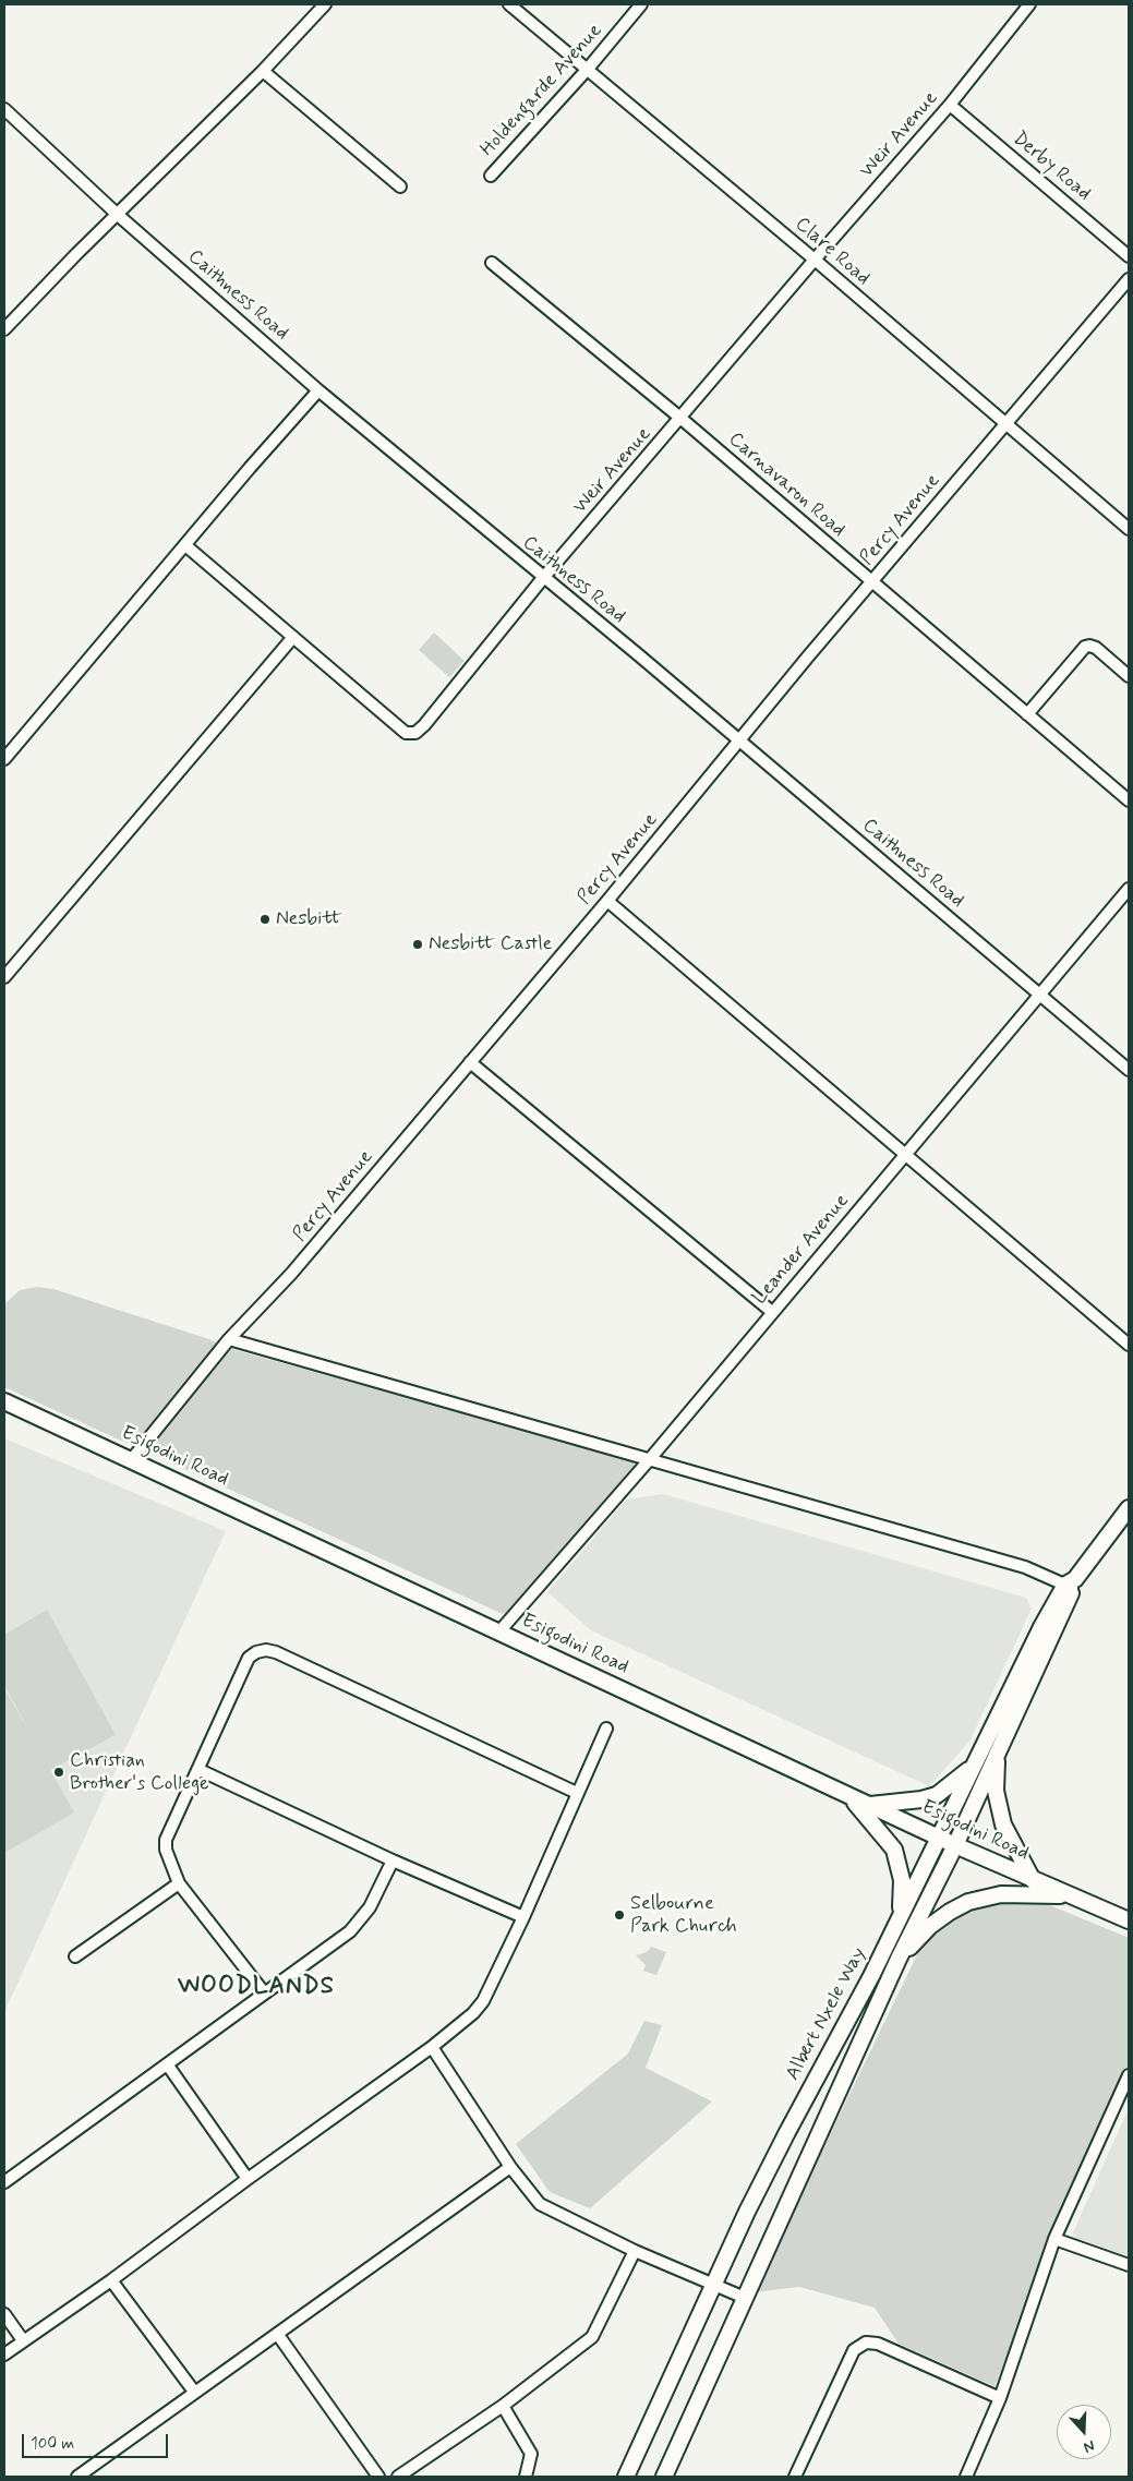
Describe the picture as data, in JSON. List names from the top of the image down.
{
  "streets": {
    "main road": ["Esigodini Road", "Albert Nxele Way"],
    "street": [
      "Holdengarde Avenue",
      "Weir Avenue",
      "Derby Road",
      "Clare Road",
      "Caithness Road",
      "Carnavaron Road",
      "Percy Avenue",
      "Leander Avenue"
    ]
  },
  "crossings": [
    ["Holdengarde Avenue", "Clare Road"],
    ["Weir Avenue", "Derby Road"],
    ["Weir Avenue", "Clare Road"],
    ["Weir Avenue", "Caithness Road"],
    ["Weir Avenue", "Carnavaron Road"],
    ["Clare Road", "Percy Avenue"],
    ["Caithness Road", "Percy Avenue"],
    ["Caithness Road", "Leander Avenue"],
    ["Carnavaron Road", "Percy Avenue"],
    ["Percy Avenue", "Esigodini Road"],
    ["Leander Avenue", "Esigodini Road"],
    ["Esigodini Road", "Albert Nxele Way"]
  ],
  "districts": ["WOODLANDS"],
  "places": [
    "Nesbitt",
    "Nesbitt Castle",
    "Christian Brother's College",
    "Selbourne Park Church"
  ],
  "scale_bar": "100 m",
  "north": "bottom"
}
